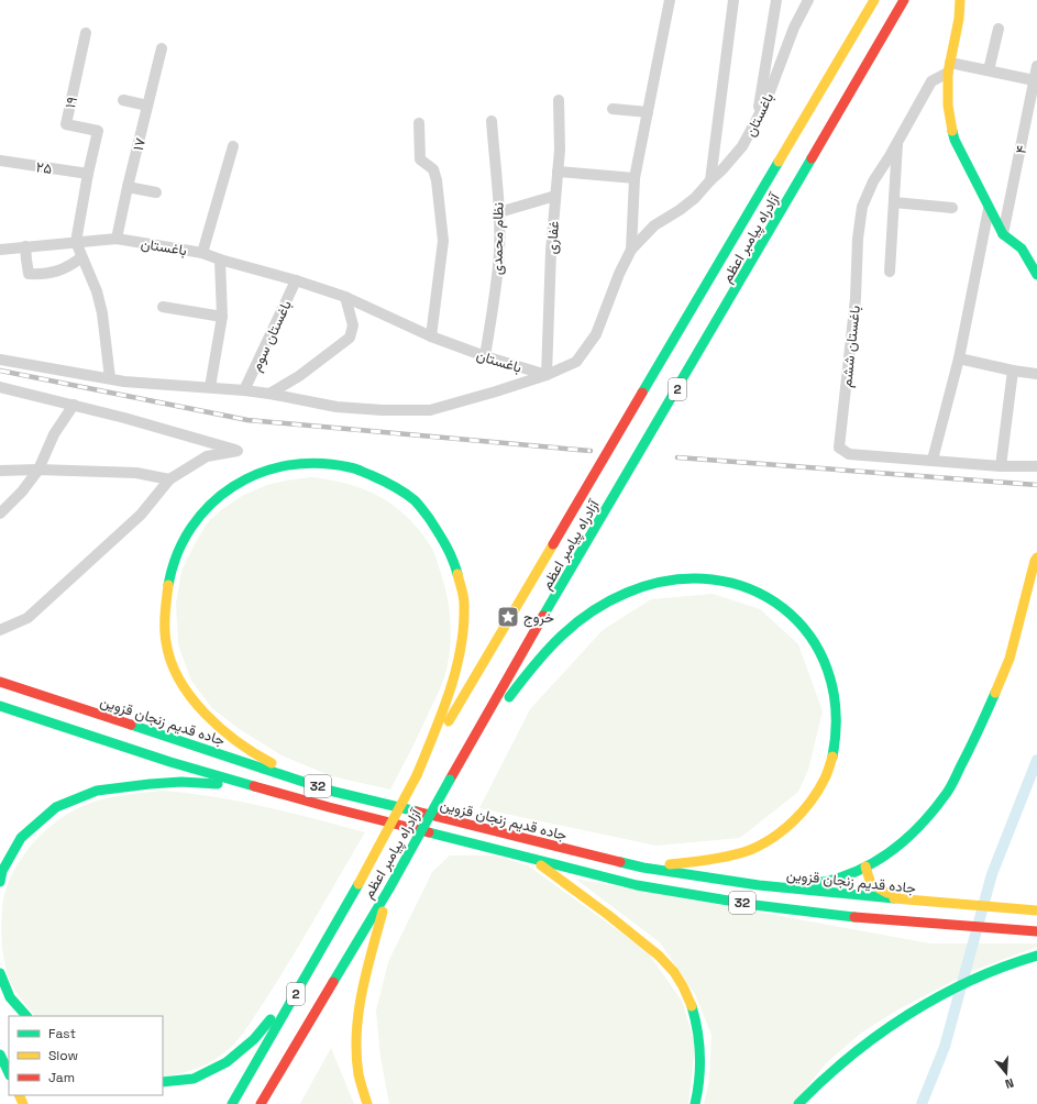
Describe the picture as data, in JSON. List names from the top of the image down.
{
  "streets": {
    "main road": [
      "آزادراه پیامبر اعظم",
      "2",
      "جاده قدیم زنجان قزوین",
      "32"
    ],
    "street": [
      "۱۹",
      "باغستان",
      "۱۷",
      "۴",
      "۲۵",
      "غفاری",
      "نظام محمدی",
      "باغستان سوم",
      "باغستان ششم"
    ]
  },
  "crossings": [
    ["۱۹", "۲۵"],
    ["باغستان", "۱۷"],
    ["باغستان", "غفاری"],
    ["باغستان", "نظام محمدی"],
    ["باغستان", "باغستان سوم"]
  ],
  "places": {
    "place": ["خروج"]
  },
  "legend": ["Fast", "Slow", "Jam"],
  "north": "bottom"
}
